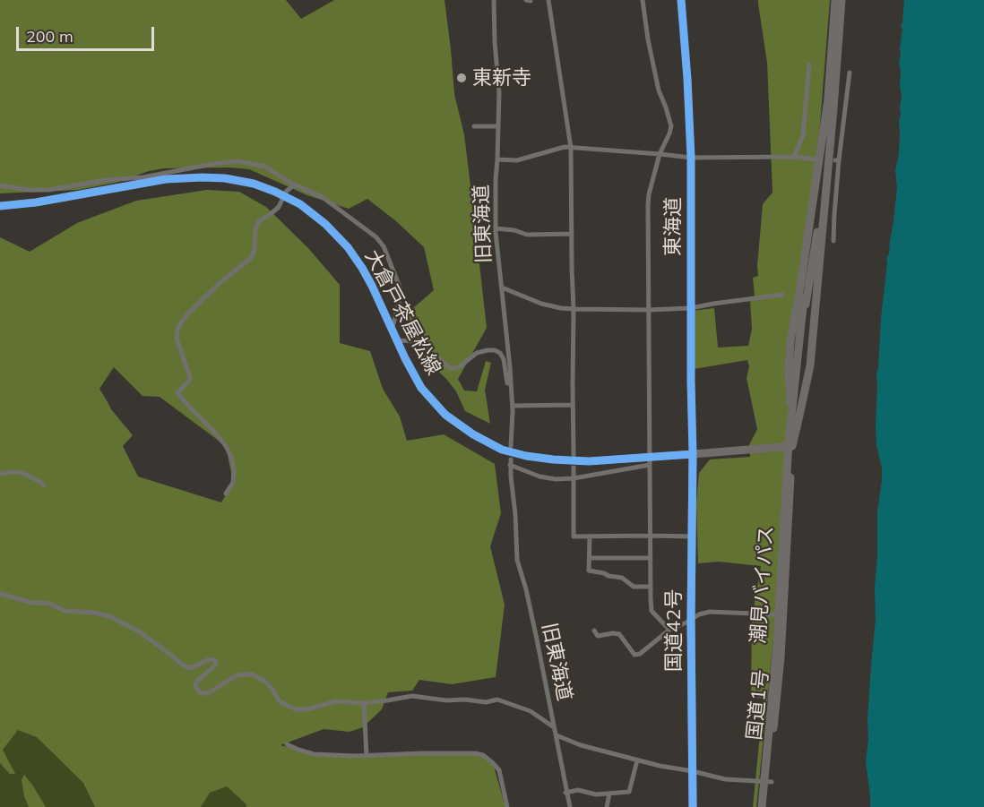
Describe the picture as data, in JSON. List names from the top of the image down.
{
  "streets": {
    "highway": ["潮見バイパス", "国道42号", "国道1号"],
    "street": ["旧東海道", "東海道", "大倉戸茶屋松線"]
  },
  "crossings": [
    ["東海道", "大倉戸茶屋松線"],
    ["東海道", "国道42号"],
    ["大倉戸茶屋松線", "国道42号"],
    ["潮見バイパス", "国道1号"]
  ],
  "places": ["東新寺"],
  "scale_bar": "200 m"
}
